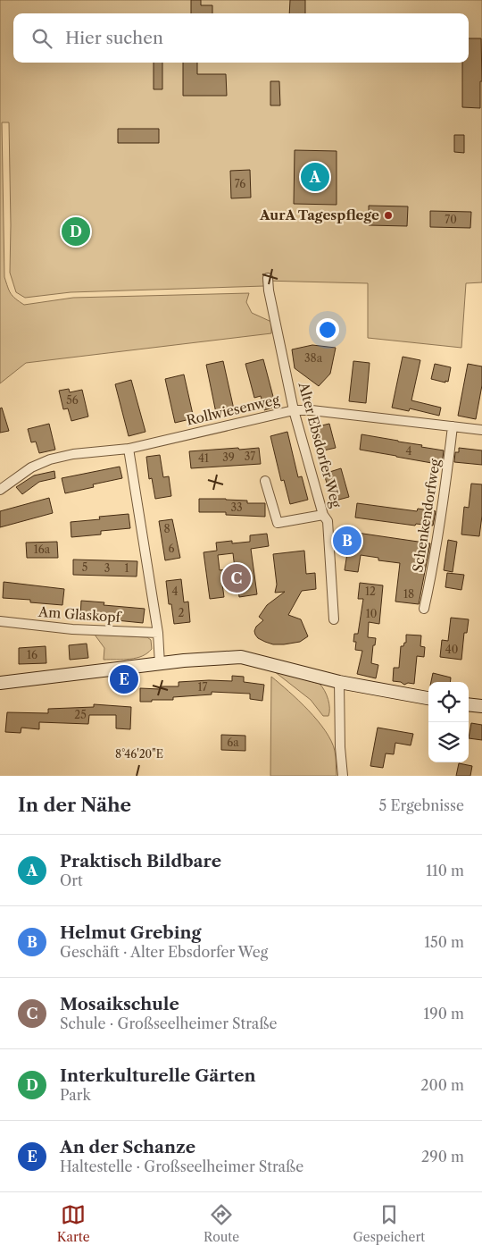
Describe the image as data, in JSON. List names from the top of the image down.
{
  "streets": {
    "street": [
      "Rollwiesenweg",
      "Alter Ebsdorfer Weg",
      "Schenkendorfweg",
      "Am Glaskopf"
    ]
  },
  "crossings": [
    ["Rollwiesenweg", "Alter Ebsdorfer Weg"],
    ["Rollwiesenweg", "Schenkendorfweg"]
  ],
  "places": ["AurA Tagespflege"],
  "house_numbers": [
    "76",
    "70",
    "38a",
    "56",
    "4",
    "37",
    "39",
    "41",
    "33",
    "8",
    "6",
    "16a",
    "5",
    "3",
    "1",
    "4",
    "12",
    "18",
    "2",
    "10",
    "40",
    "16",
    "17",
    "25",
    "6a"
  ],
  "page": {
    "search": "Hier suchen",
    "pins": [
      "A",
      "D",
      "B",
      "C",
      "E"
    ],
    "heading": ["In der Nähe", "5 Ergebnisse"],
    "list": [
      {
        "mark": "A",
        "name": "Praktisch Bildbare",
        "note": "Ort",
        "value": "110 m"
      },
      {
        "mark": "B",
        "name": "Helmut Grebing",
        "note": "Geschäft · Alter Ebsdorfer Weg",
        "value": "150 m"
      },
      {
        "mark": "C",
        "name": "Mosaikschule",
        "note": "Schule · Großseelheimer Straße",
        "value": "190 m"
      },
      {
        "mark": "D",
        "name": "Interkulturelle Gärten",
        "note": "Park",
        "value": "200 m"
      },
      {
        "mark": "E",
        "name": "An der Schanze",
        "note": "Haltestelle · Großseelheimer Straße",
        "value": "290 m"
      }
    ],
    "nav": ["Karte", "Route", "Gespeichert"]
  },
  "coordinates": ["8°46'20\"E"]
}
